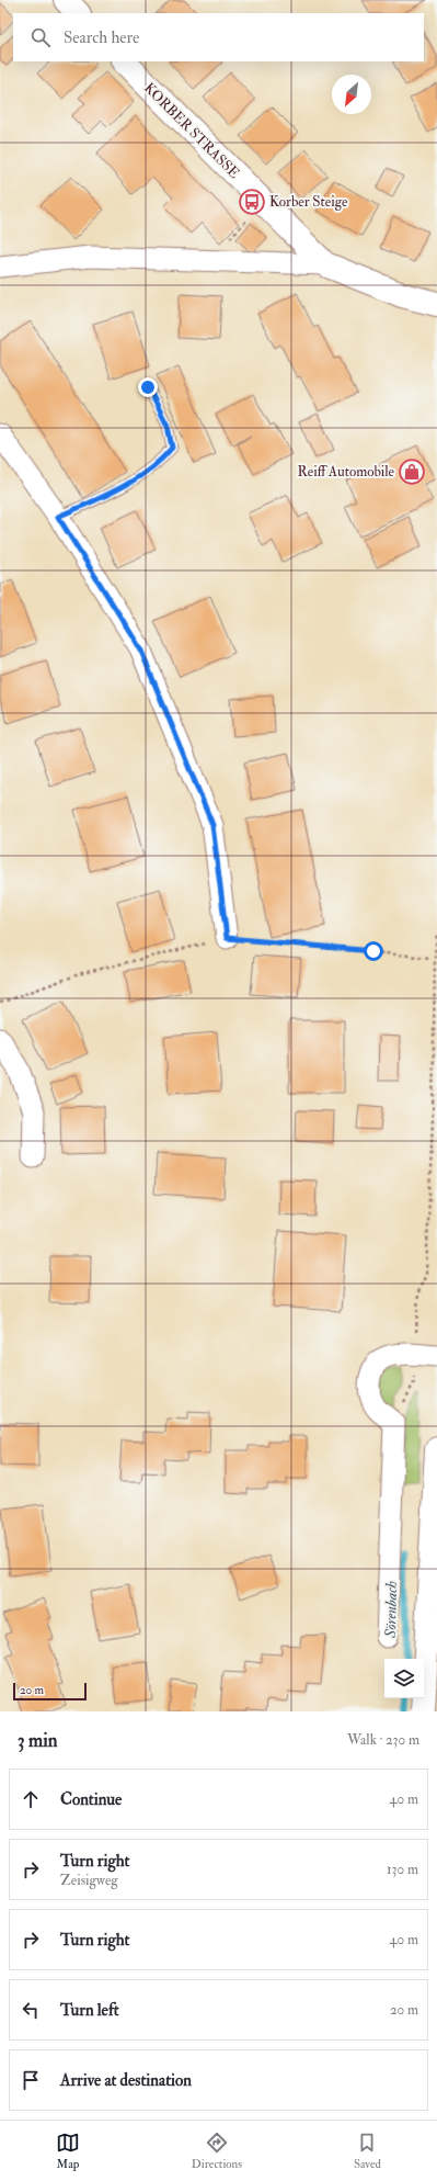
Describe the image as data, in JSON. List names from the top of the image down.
{
  "streets": {
    "street": ["KORBER STRASSE"]
  },
  "water": ["Sörenbach"],
  "places": {
    "bus stop": ["Korber Steige"],
    "shop": ["Reiff Automobile"]
  },
  "scale_bar": "20 m",
  "north": "bottom left",
  "page": {
    "search": "Search here",
    "scale": "20 m",
    "heading": ["3 min", "Walk · 230 m"],
    "list": [
      ["Continue", "40 m"],
      ["Turn right", "Zeisigweg", "130 m"],
      ["Turn right", "40 m"],
      ["Turn left", "20 m"],
      "Arrive at destination"
    ],
    "nav": ["Map", "Directions", "Saved"]
  }
}
